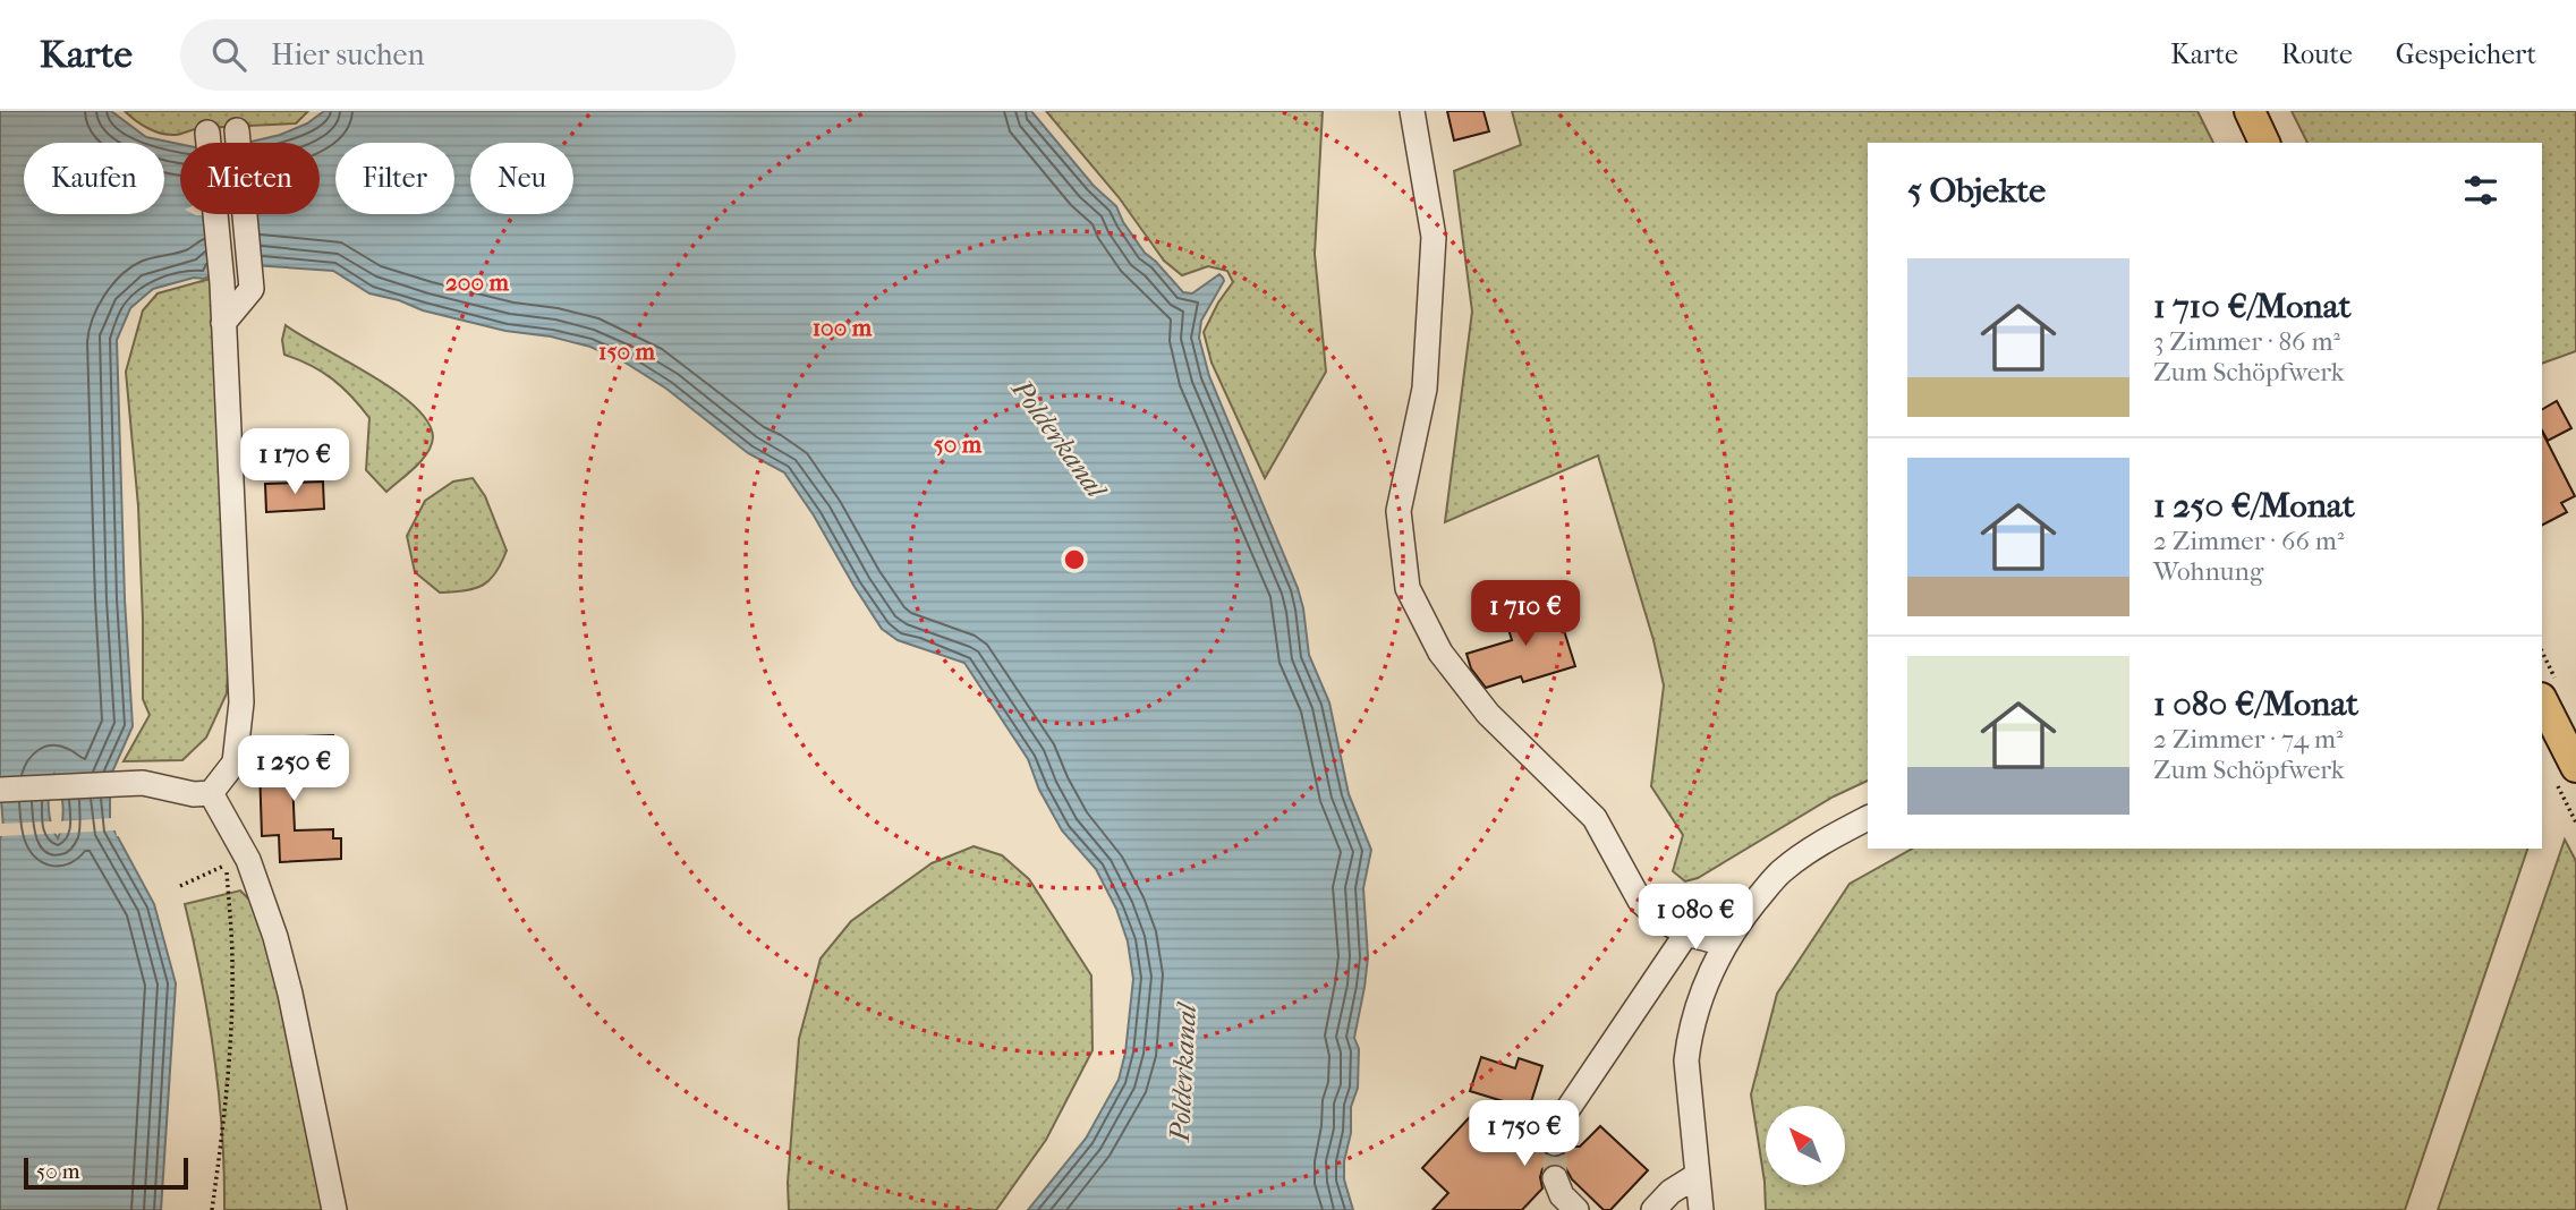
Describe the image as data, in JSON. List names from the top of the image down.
{
  "water": ["Polderkanal"],
  "scale_bar": "50 m",
  "north": "top left",
  "page": {
    "header": "Karte",
    "search": "Hier suchen",
    "nav": ["Karte", "Route", "Gespeichert"],
    "chip": [
      "Kaufen",
      "Mieten",
      "Filter",
      "Neu"
    ],
    "heading": "5 Objekte",
    "list": [
      {
        "name": "1 710 €/Monat",
        "note": "3 Zimmer · 86 m² · Zum Schöpfwerk"
      },
      {
        "name": "1 250 €/Monat",
        "note": "2 Zimmer · 66 m² · Wohnung"
      },
      {
        "name": "1 080 €/Monat",
        "note": "2 Zimmer · 74 m² · Zum Schöpfwerk"
      }
    ],
    "price": [
      "1 170 €",
      "1 710 €",
      "1 250 €",
      "1 080 €",
      "1 750 €"
    ],
    "scale": "50 m"
  },
  "rings": [
    "200 m",
    "100 m",
    "150 m",
    "50 m"
  ]
}
